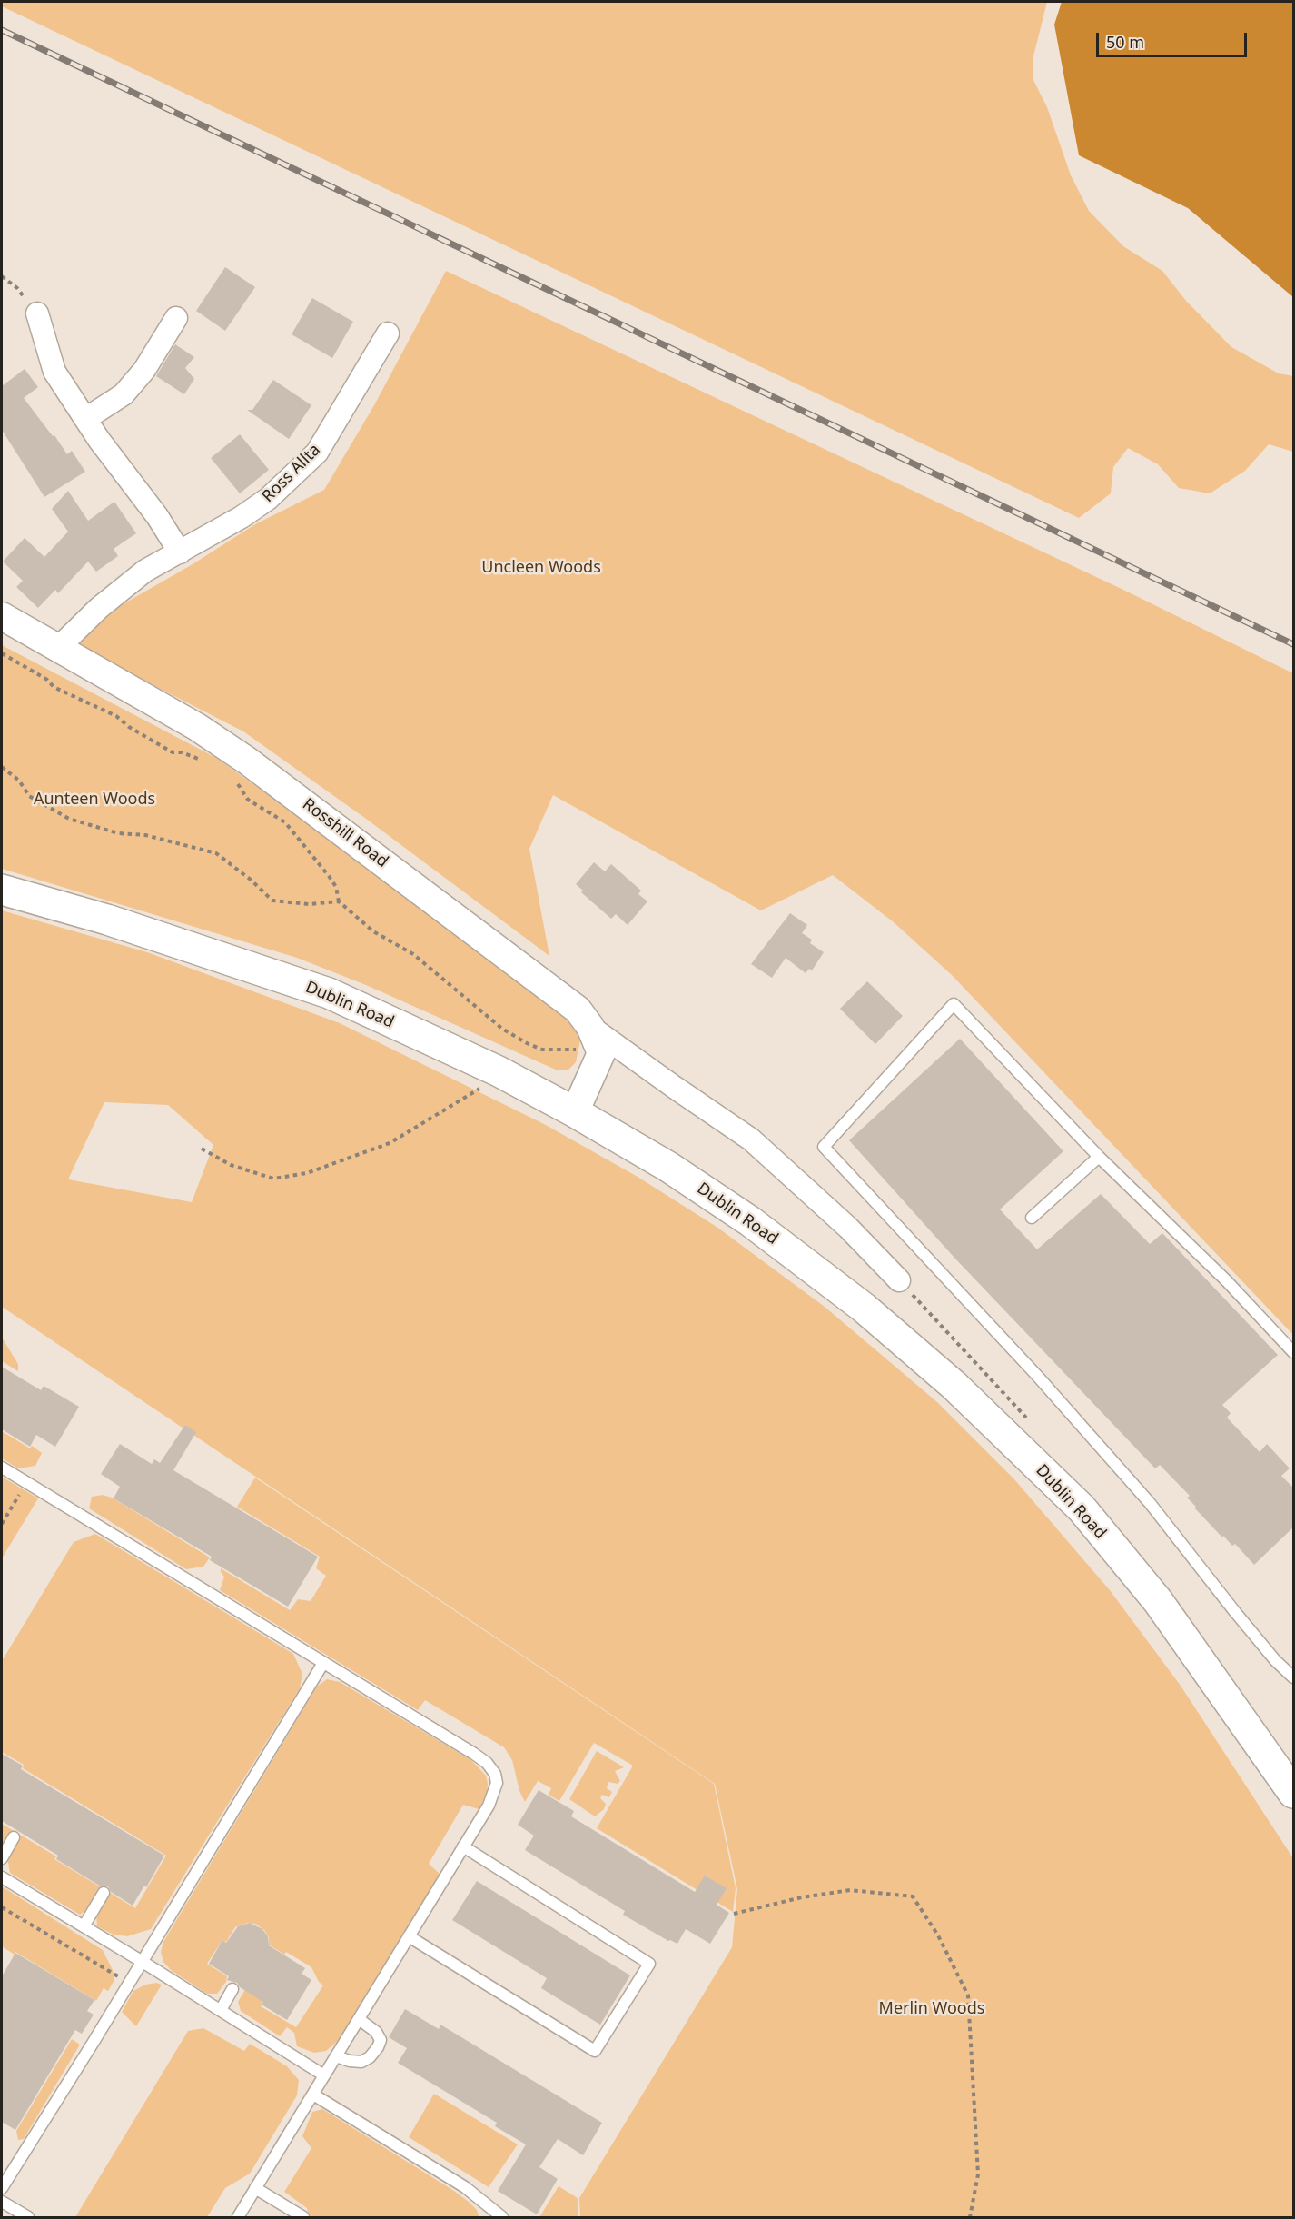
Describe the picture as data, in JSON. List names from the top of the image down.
{
  "streets": {
    "main road": ["Dublin Road"],
    "street": ["Ross Allta", "Rosshill Road"]
  },
  "crossings": [
    ["Ross Allta", "Rosshill Road"]
  ],
  "parks": ["Uncleen Woods", "Aunteen Woods", "Merlin Woods"],
  "scale_bar": "50 m"
}
